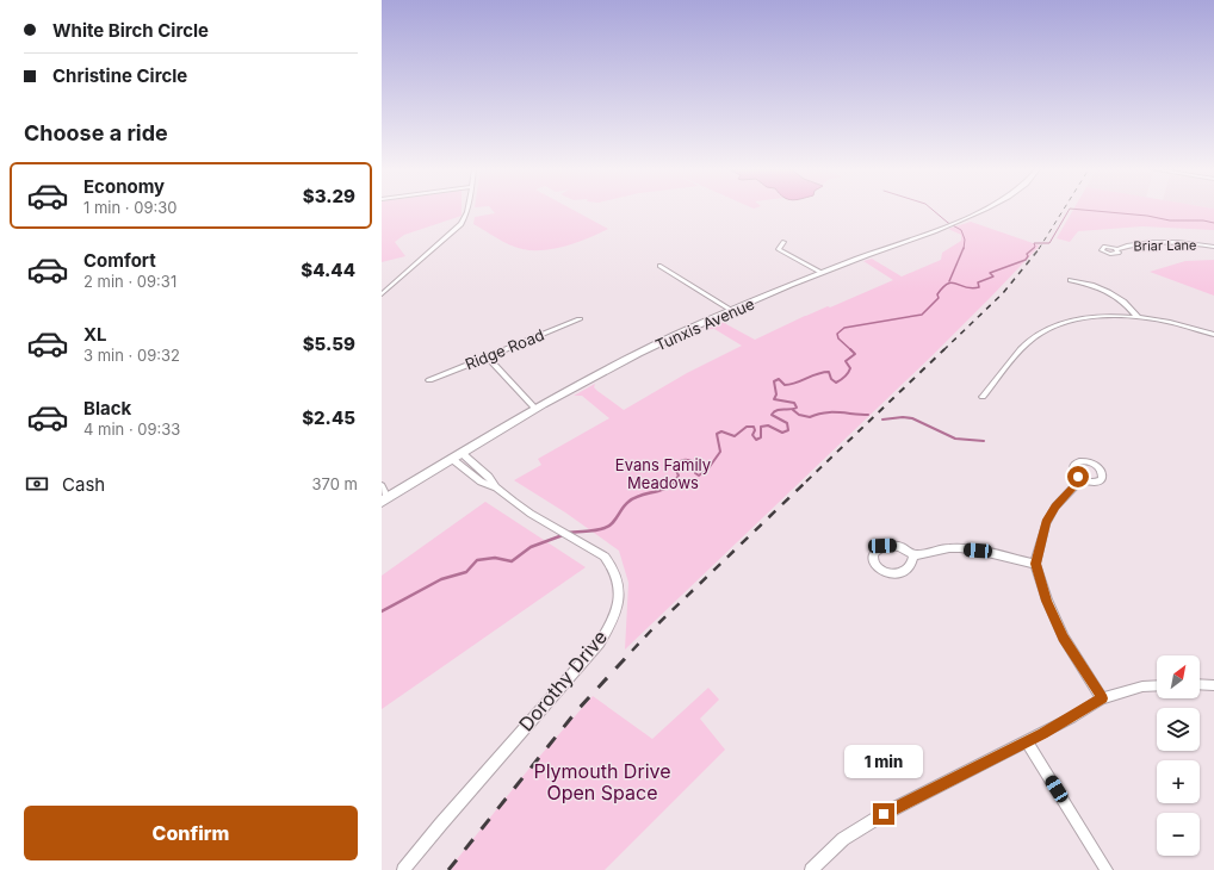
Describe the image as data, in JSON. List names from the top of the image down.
{
  "streets": {
    "main road": ["Tunxis Avenue"],
    "street": ["Briar Lane", "Ridge Road", "Dorothy Drive"]
  },
  "crossings": [
    ["Tunxis Avenue", "Dorothy Drive"]
  ],
  "parks": ["Evans Family Meadows", "Plymouth Drive Open Space"],
  "north": "top right",
  "page": {
    "banner": ["White Birch Circle", "Christine Circle"],
    "heading": "Choose a ride",
    "list": [
      {
        "name": "Economy",
        "note": "1 min · 09:30",
        "value": "$3.29"
      },
      {
        "name": "Comfort",
        "note": "2 min · 09:31",
        "value": "$4.44"
      },
      {
        "name": "XL",
        "note": "3 min · 09:32",
        "value": "$5.59"
      },
      {
        "name": "Black",
        "note": "4 min · 09:33",
        "value": "$2.45"
      }
    ],
    "pay": ["Cash", "370 m"],
    "map_buttons": ["+", "−"],
    "bubble": "1 min",
    "buttons": "Confirm"
  }
}
